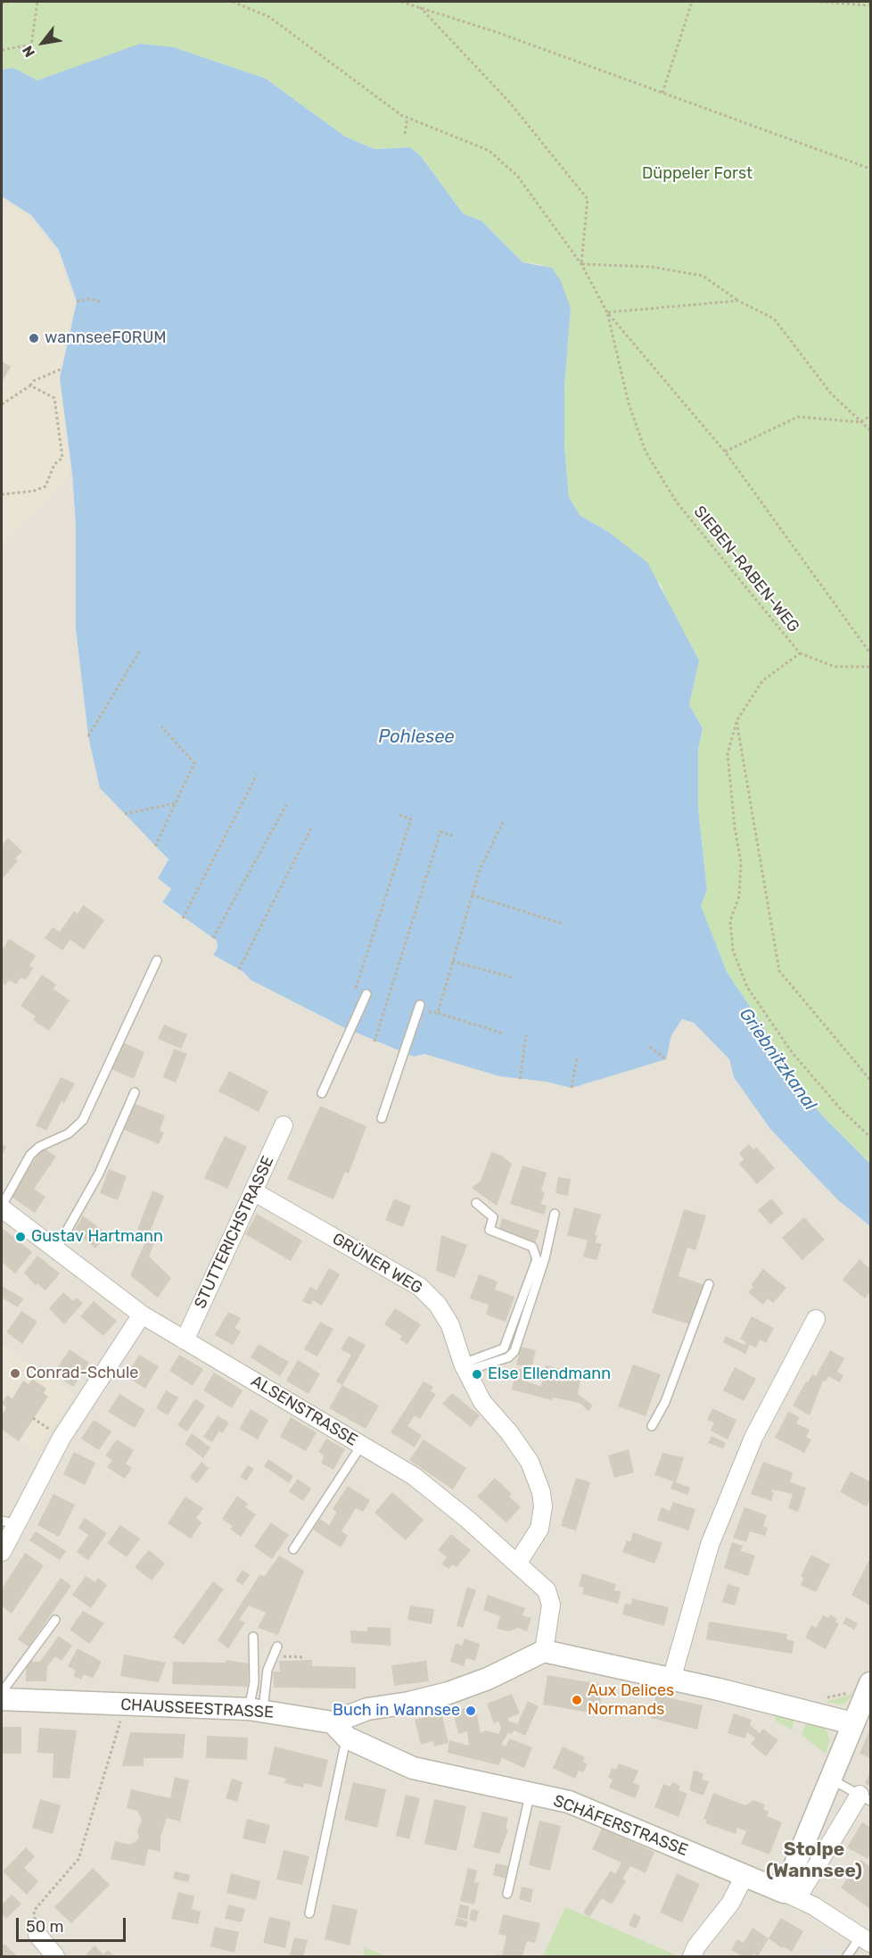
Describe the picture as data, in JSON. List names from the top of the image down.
{
  "streets": {
    "street": [
      "STUTTERICHSTRASSE",
      "GRÜNER WEG",
      "ALSENSTRASSE",
      "CHAUSSEESTRASSE",
      "SCHÄFERSTRASSE"
    ],
    "path": ["SIEBEN-RABEN-WEG"]
  },
  "crossings": [
    ["STUTTERICHSTRASSE", "GRÜNER WEG"],
    ["STUTTERICHSTRASSE", "ALSENSTRASSE"],
    ["GRÜNER WEG", "ALSENSTRASSE"],
    ["CHAUSSEESTRASSE", "SCHÄFERSTRASSE"]
  ],
  "districts": ["Stolpe (Wannsee)"],
  "water": ["Pohlesee", "Griebnitzkanal"],
  "parks": ["Düppeler Forst"],
  "places": [
    "wannseeFORUM",
    "Gustav Hartmann",
    "Conrad-Schule",
    "Else Ellendmann",
    "Aux Delices Normands",
    "Buch in Wannsee"
  ],
  "scale_bar": "50 m",
  "north": "bottom left"
}
